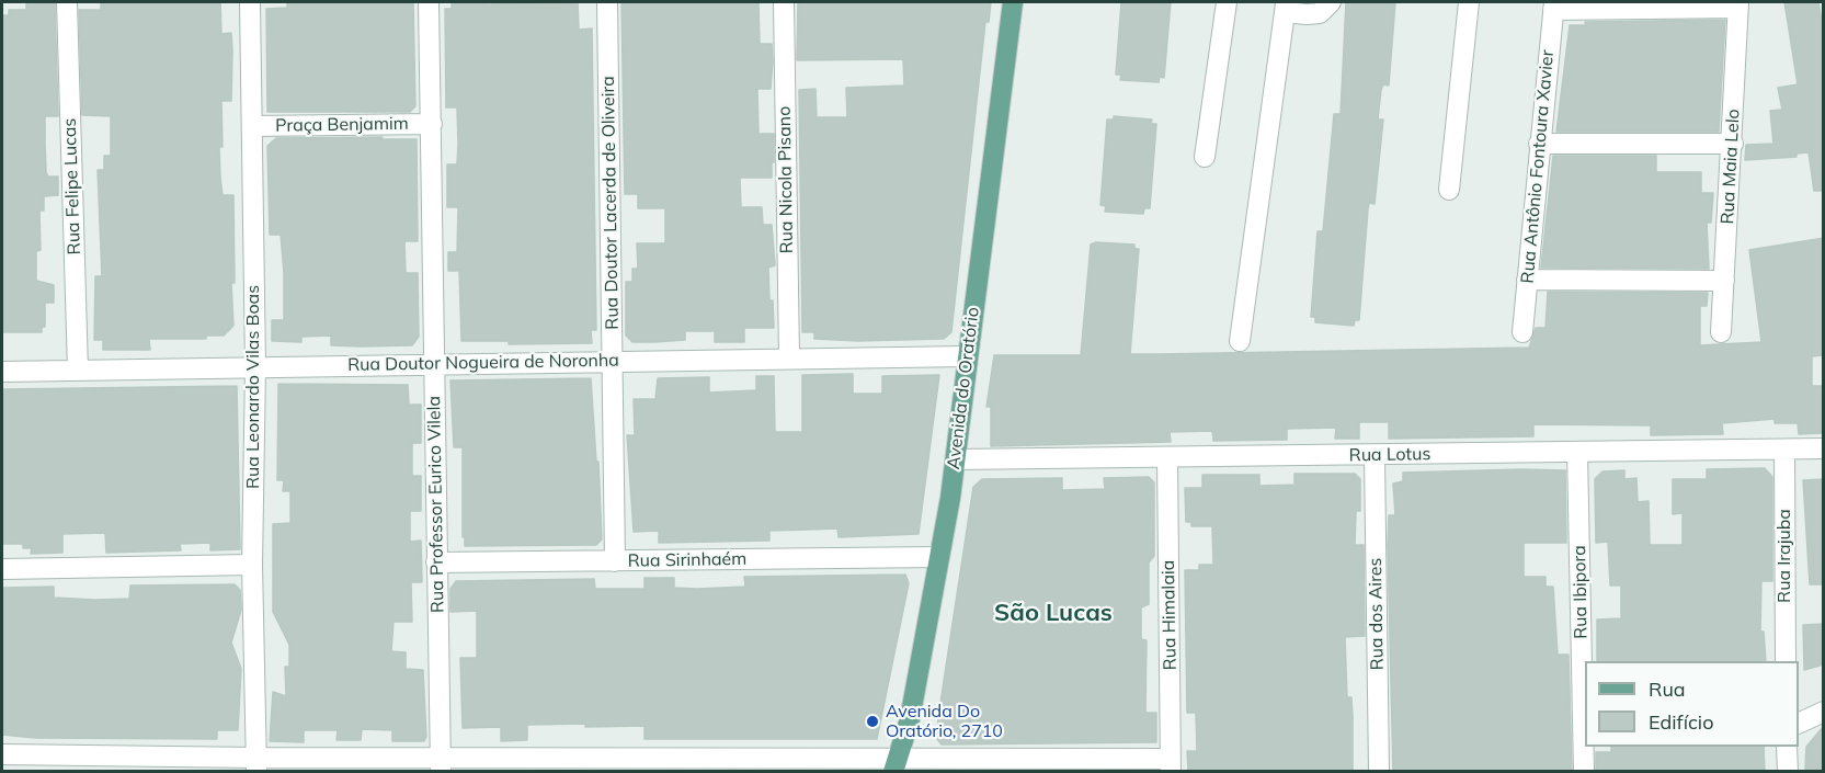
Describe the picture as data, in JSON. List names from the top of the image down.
{
  "streets": {
    "main road": ["Avenida do Oratório"],
    "street": [
      "Praça Benjamim",
      "Rua Antônio Fontoura Xavier",
      "Rua Maia Lelo",
      "Rua Nicola Pisano",
      "Rua Felipe Lucas",
      "Rua Doutor Lacerda de Oliveira",
      "Rua Doutor Nogueira de Noronha",
      "Rua Leonardo Vilas Boas",
      "Rua Lotus",
      "Rua Professor Eurico Vilela",
      "Rua Irajuba",
      "Rua Sirinhaém",
      "Rua Ibipora",
      "Rua dos Aires",
      "Rua Himalaia"
    ]
  },
  "crossings": [
    ["Praça Benjamim", "Rua Leonardo Vilas Boas"],
    ["Praça Benjamim", "Rua Professor Eurico Vilela"],
    ["Rua Nicola Pisano", "Rua Doutor Nogueira de Noronha"],
    ["Rua Felipe Lucas", "Rua Doutor Nogueira de Noronha"],
    ["Rua Doutor Lacerda de Oliveira", "Rua Doutor Nogueira de Noronha"],
    ["Rua Doutor Lacerda de Oliveira", "Rua Sirinhaém"],
    ["Rua Doutor Nogueira de Noronha", "Rua Leonardo Vilas Boas"],
    ["Rua Doutor Nogueira de Noronha", "Avenida do Oratório"],
    ["Rua Doutor Nogueira de Noronha", "Rua Professor Eurico Vilela"],
    ["Avenida do Oratório", "Rua Lotus"],
    ["Avenida do Oratório", "Rua Sirinhaém"],
    ["Rua Lotus", "Rua Irajuba"],
    ["Rua Lotus", "Rua Ibipora"],
    ["Rua Lotus", "Rua dos Aires"],
    ["Rua Lotus", "Rua Himalaia"],
    ["Rua Professor Eurico Vilela", "Rua Sirinhaém"]
  ],
  "districts": ["São Lucas"],
  "places": ["Avenida Do Oratório, 2710"],
  "legend": ["Rua", "Edifício"]
}
